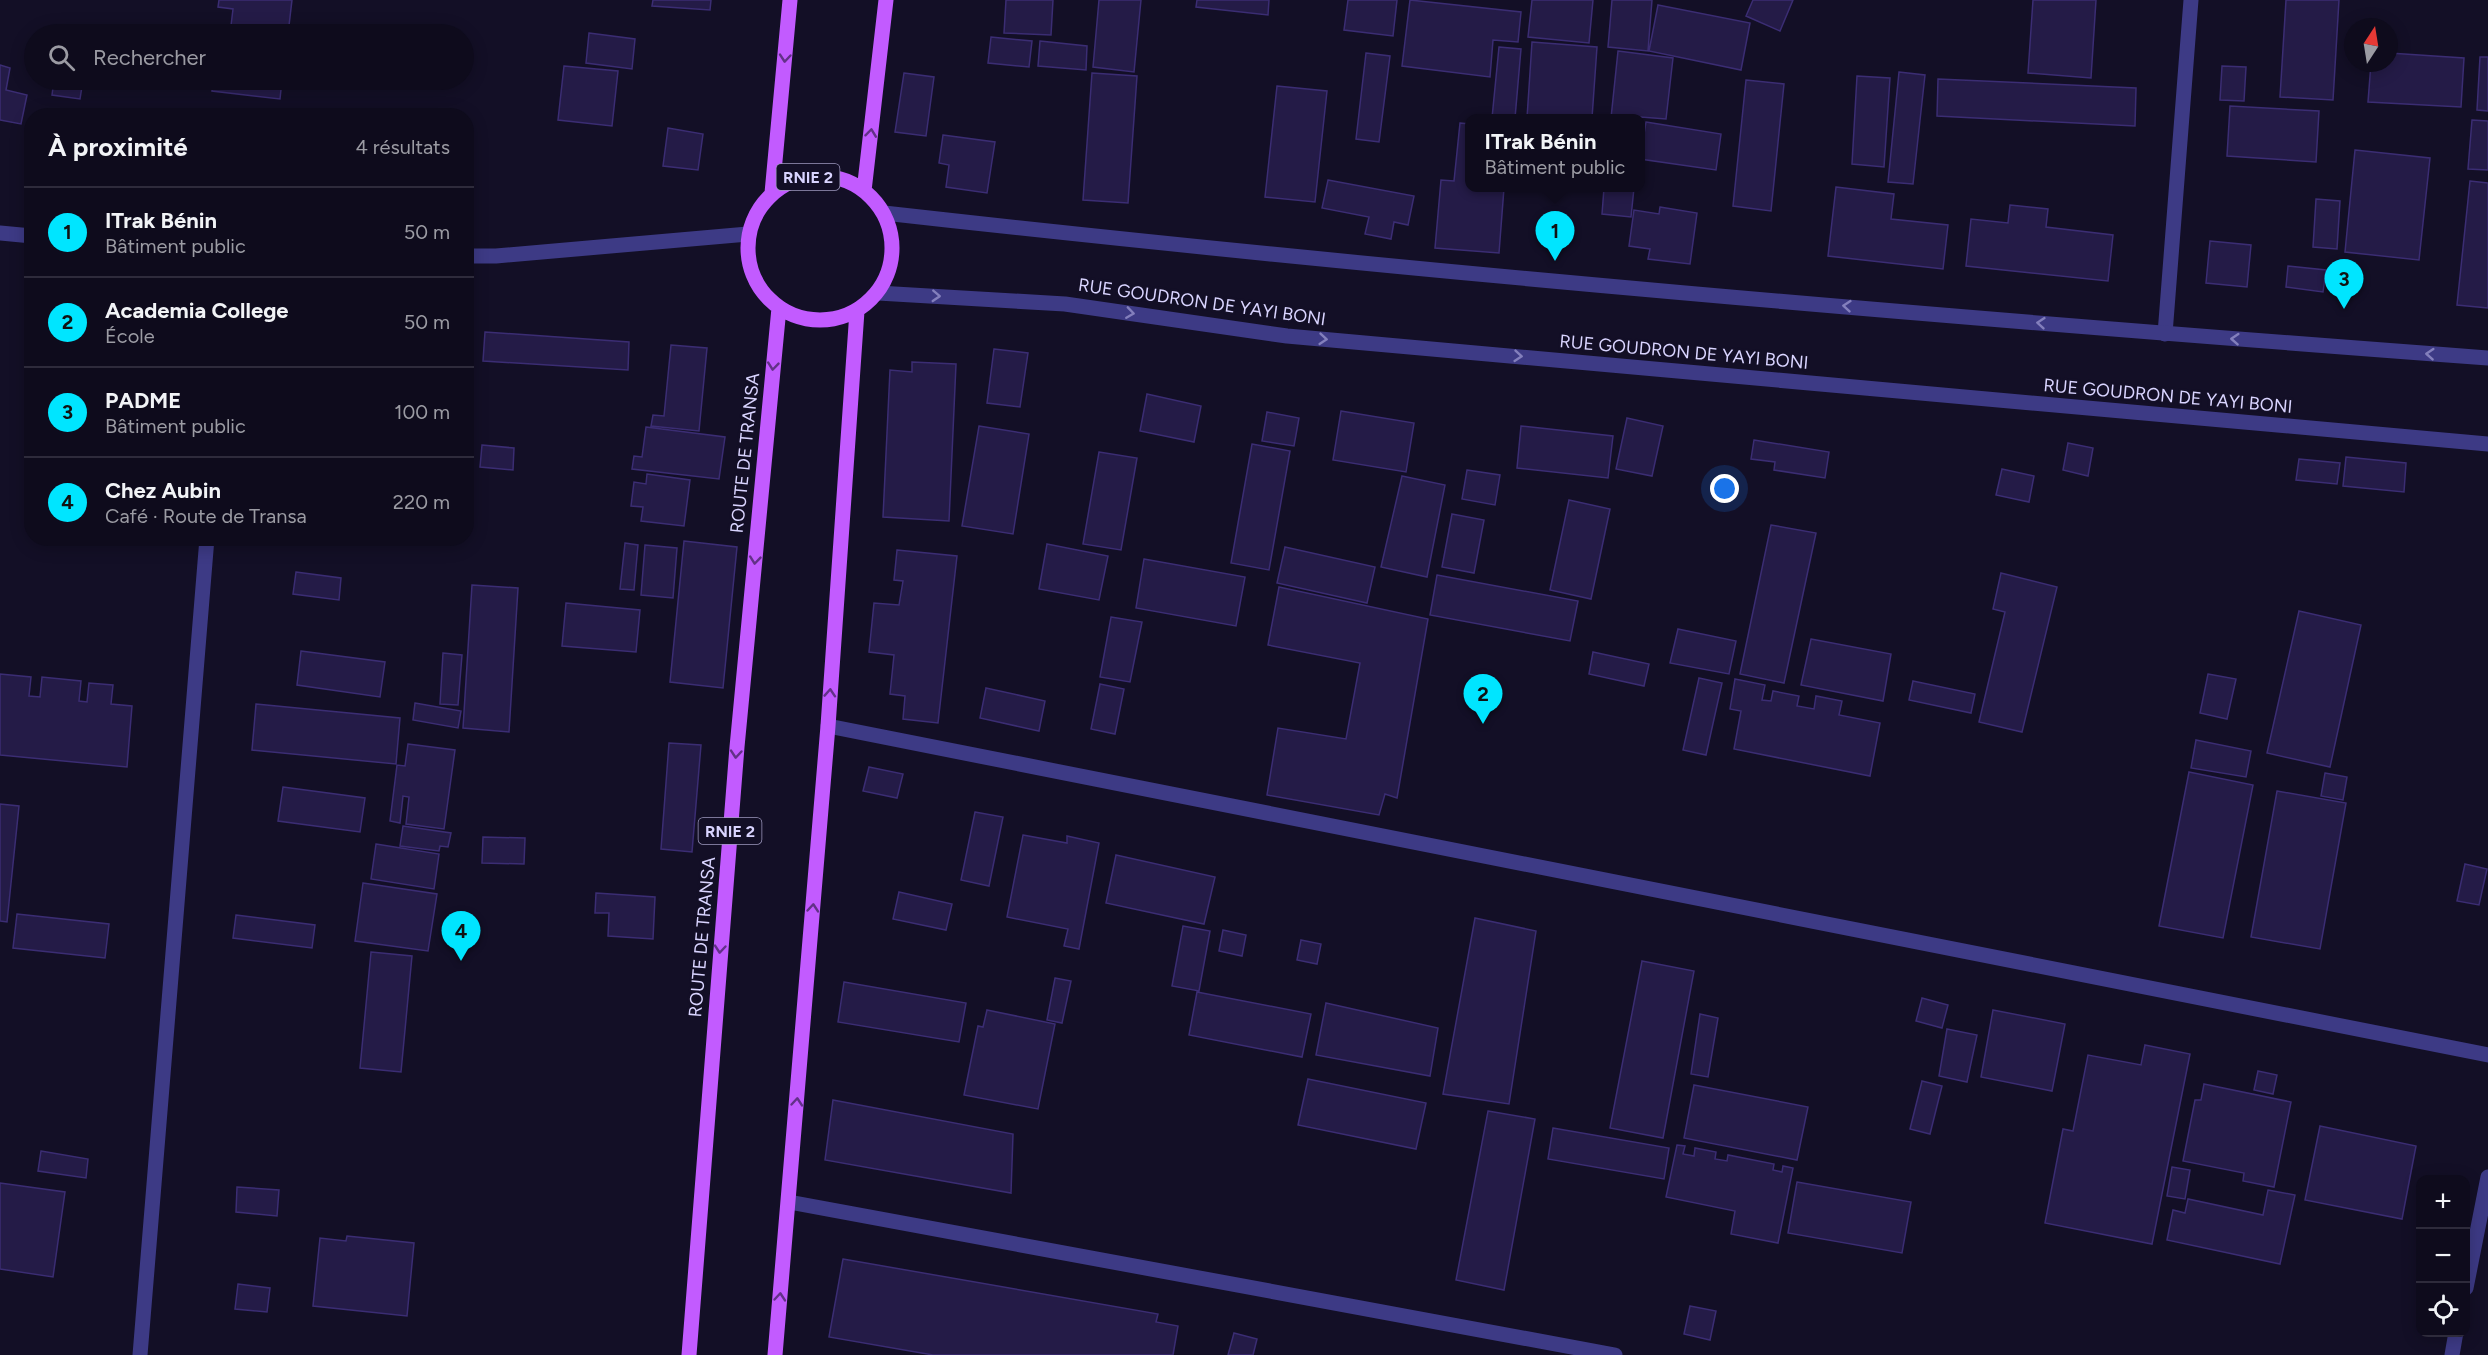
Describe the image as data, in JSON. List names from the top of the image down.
{
  "streets": {
    "main road": ["RNIE 2", "ROUTE DE TRANSA"],
    "street": ["RUE GOUDRON DE YAYI BONI"]
  },
  "crossings": [
    ["RNIE 2", "RUE GOUDRON DE YAYI BONI"],
    ["RNIE 2", "ROUTE DE TRANSA"],
    ["RUE GOUDRON DE YAYI BONI", "ROUTE DE TRANSA"]
  ],
  "north": "top",
  "page": {
    "search": "Rechercher",
    "heading": ["À proximité", "4 résultats"],
    "popup": ["ITrak Bénin", "Bâtiment public"],
    "list": [
      {
        "mark": "1",
        "name": "ITrak Bénin",
        "note": "Bâtiment public",
        "value": "50 m"
      },
      {
        "mark": "2",
        "name": "Academia College",
        "note": "École",
        "value": "50 m"
      },
      {
        "mark": "3",
        "name": "PADME",
        "note": "Bâtiment public",
        "value": "100 m"
      },
      {
        "mark": "4",
        "name": "Chez Aubin",
        "note": "Café · Route de Transa",
        "value": "220 m"
      }
    ],
    "pins": [
      "1",
      "3",
      "2",
      "4"
    ],
    "map_buttons": ["+", "−"]
  }
}
